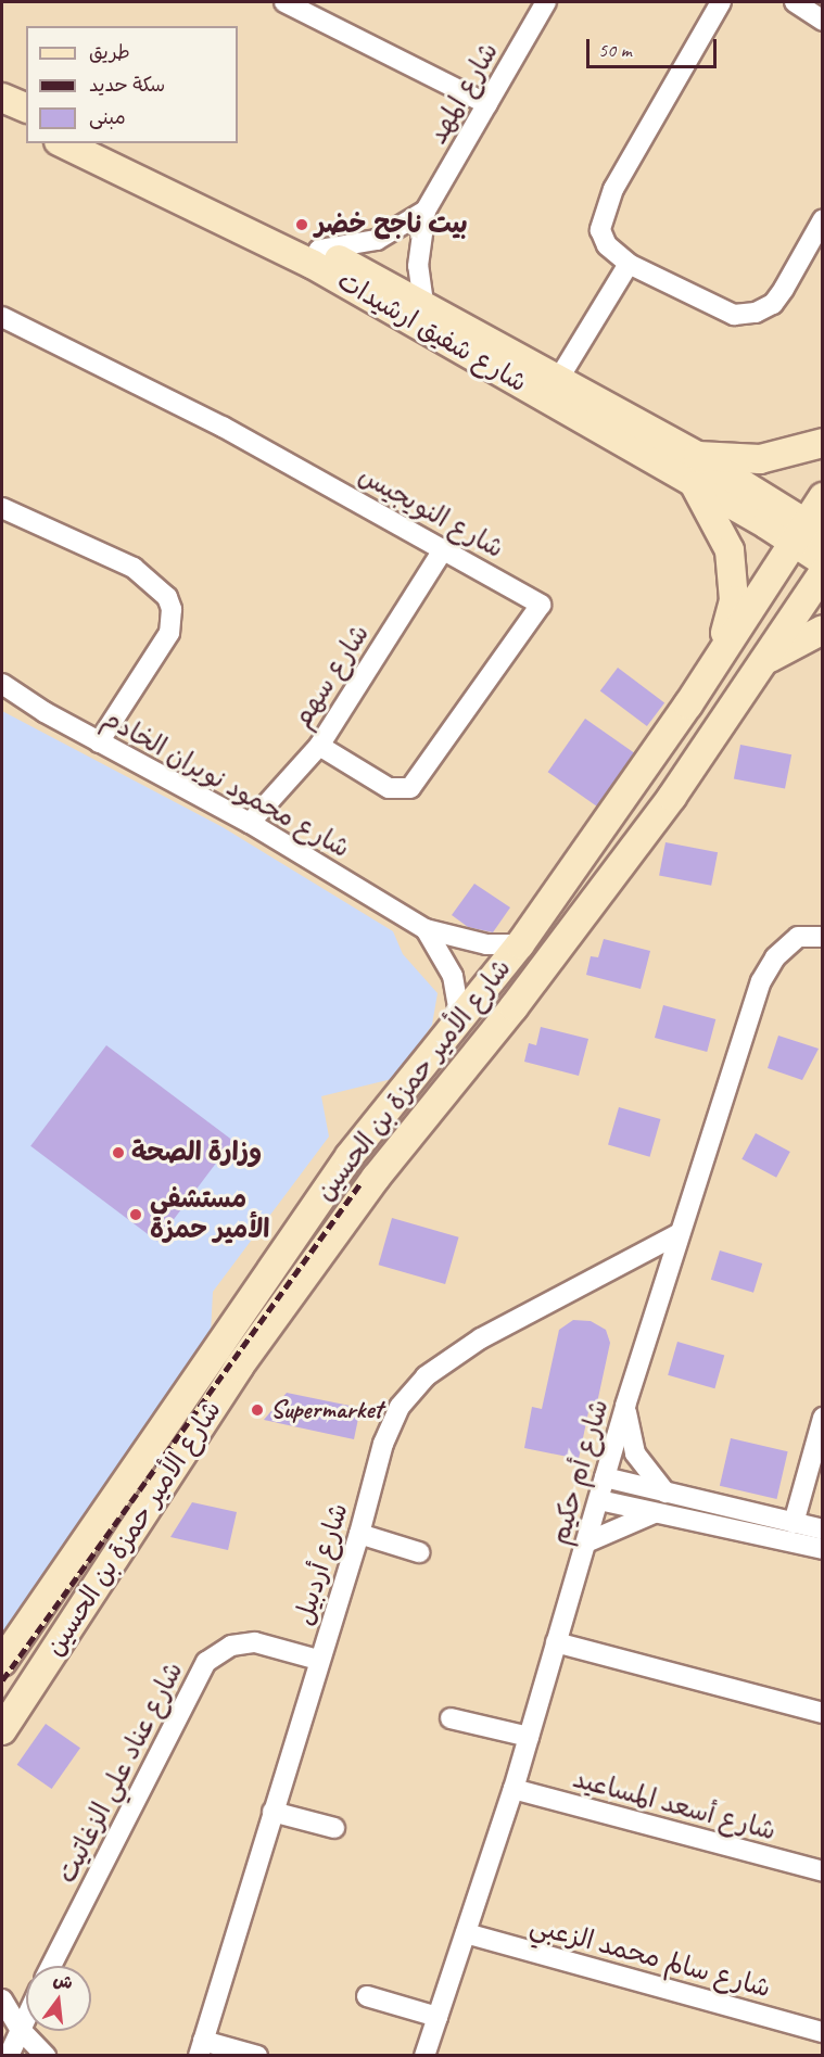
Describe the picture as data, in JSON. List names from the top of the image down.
{
  "streets": {
    "main road": ["شارع شفيق ارشيدات", "شارع الأمير حمزة بن الحسين"],
    "street": [
      "شارع المهد",
      "شارع النويجيس",
      "شارع سهم",
      "شارع محمود نويران الخادم",
      "شارع أم حكيم",
      "شارع أردبيل",
      "شارع عناد علي الزغاتيت",
      "شارع أسعد المساعيد",
      "شارع سالم محمد الزعبي"
    ]
  },
  "crossings": [
    ["شارع المهد", "شارع شفيق ارشيدات"],
    ["شارع شفيق ارشيدات", "شارع الأمير حمزة بن الحسين"],
    ["شارع النويجيس", "شارع سهم"],
    ["شارع سهم", "شارع محمود نويران الخادم"],
    ["شارع محمود نويران الخادم", "شارع الأمير حمزة بن الحسين"],
    ["شارع أم حكيم", "شارع أردبيل"],
    ["شارع أم حكيم", "شارع أسعد المساعيد"],
    ["شارع أم حكيم", "شارع سالم محمد الزعبي"],
    ["شارع أردبيل", "شارع عناد علي الزغاتيت"]
  ],
  "places": [
    "بيت ناجح خضر",
    "وزارة الصحة",
    "مستشفى الأمير حمزة",
    "Supermarket"
  ],
  "legend": ["طريق", "سكة حديد", "مبنى"],
  "scale_bar": "50 m",
  "north": "top"
}
